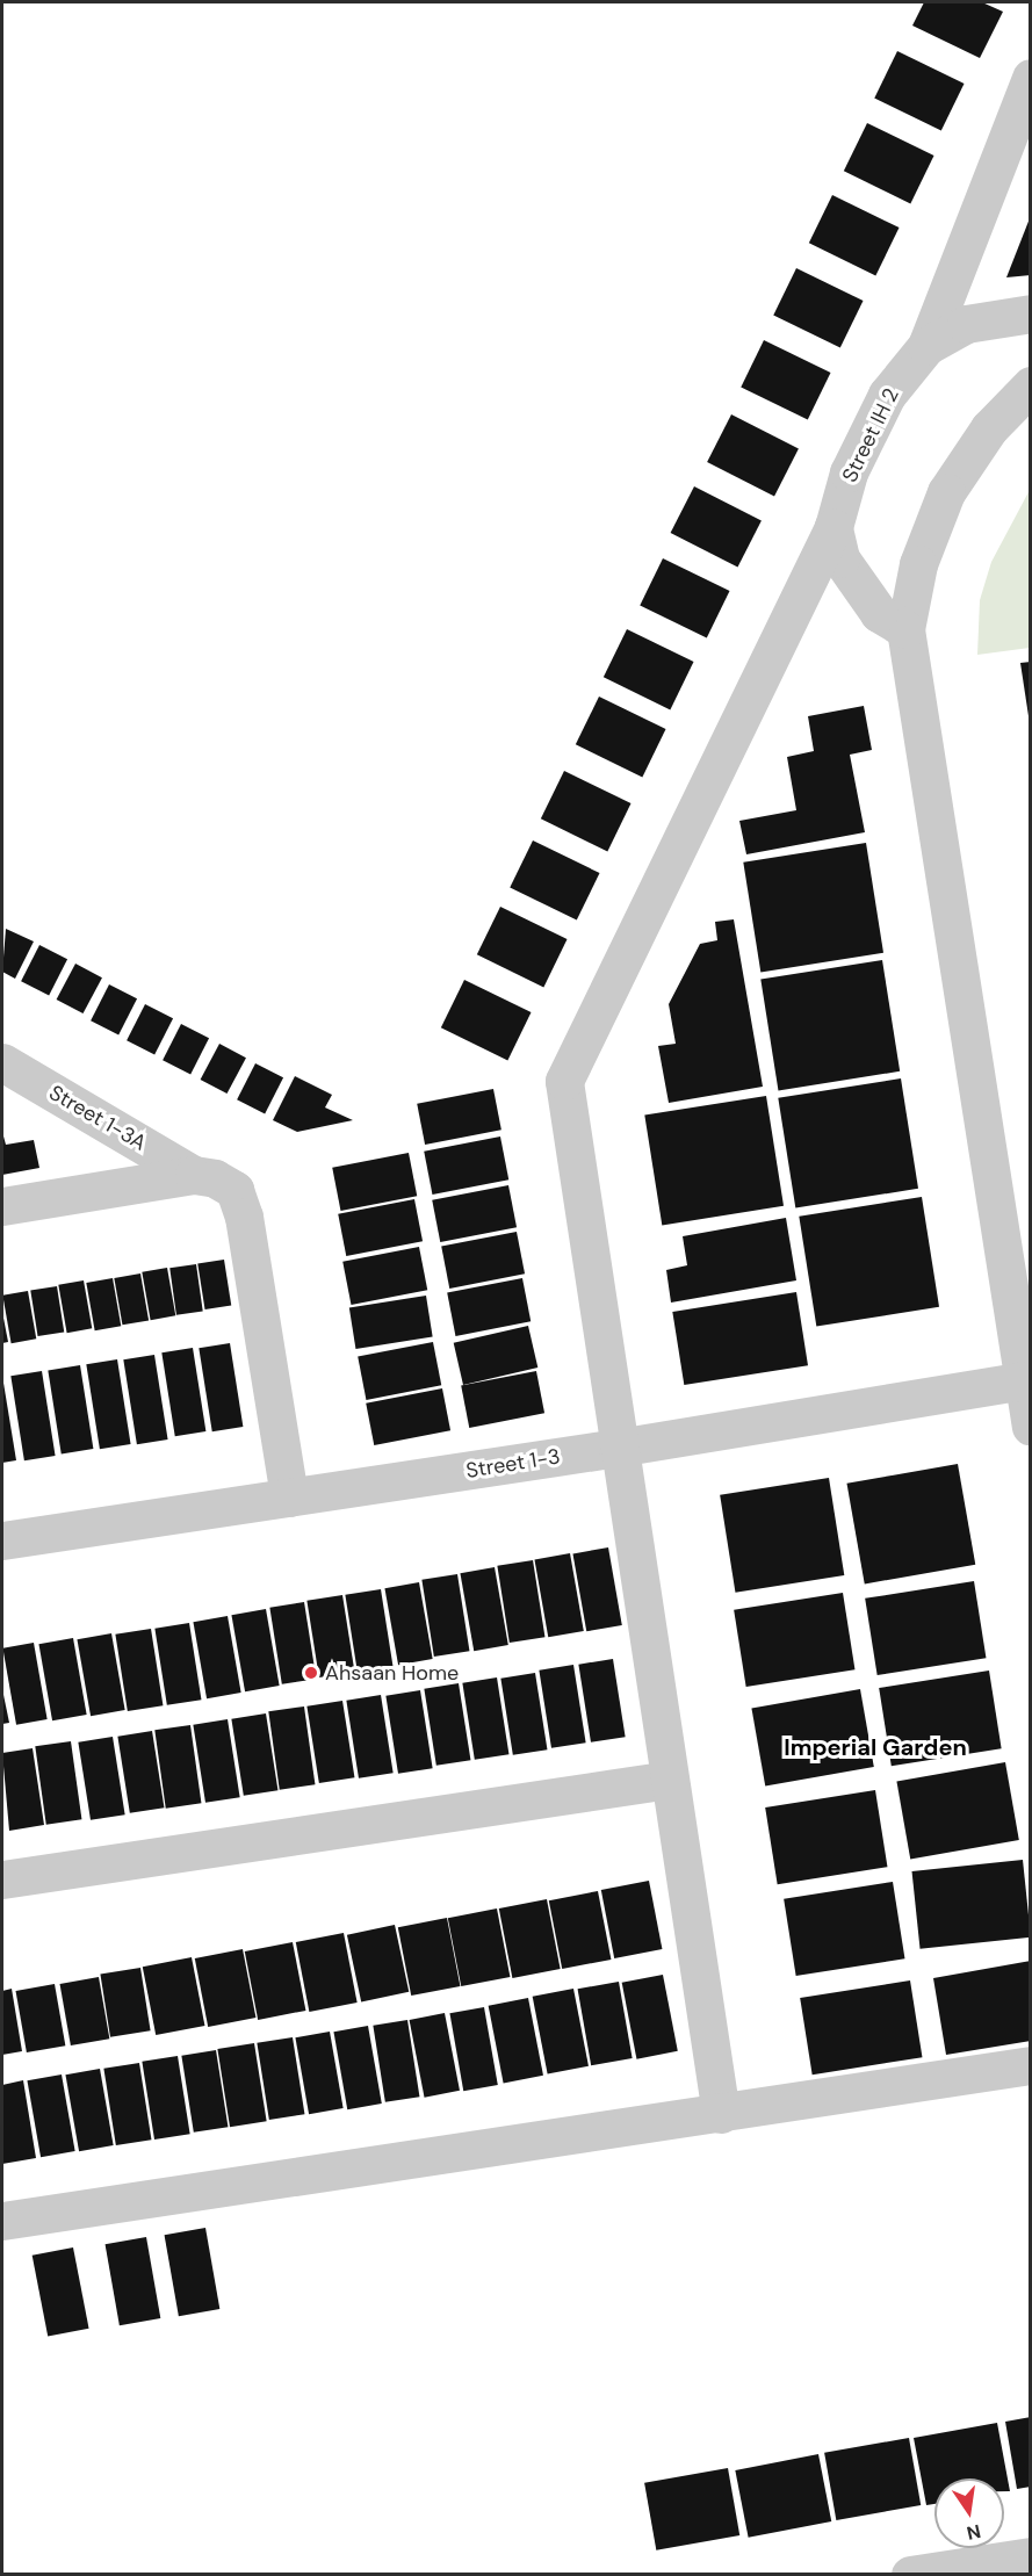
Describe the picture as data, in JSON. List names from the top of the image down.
{
  "streets": {
    "street": ["Street IH 2", "Street 1-3A", "Street 1-3"]
  },
  "districts": ["Imperial Garden"],
  "places": ["Ahsaan Home"],
  "north": "bottom"
}
